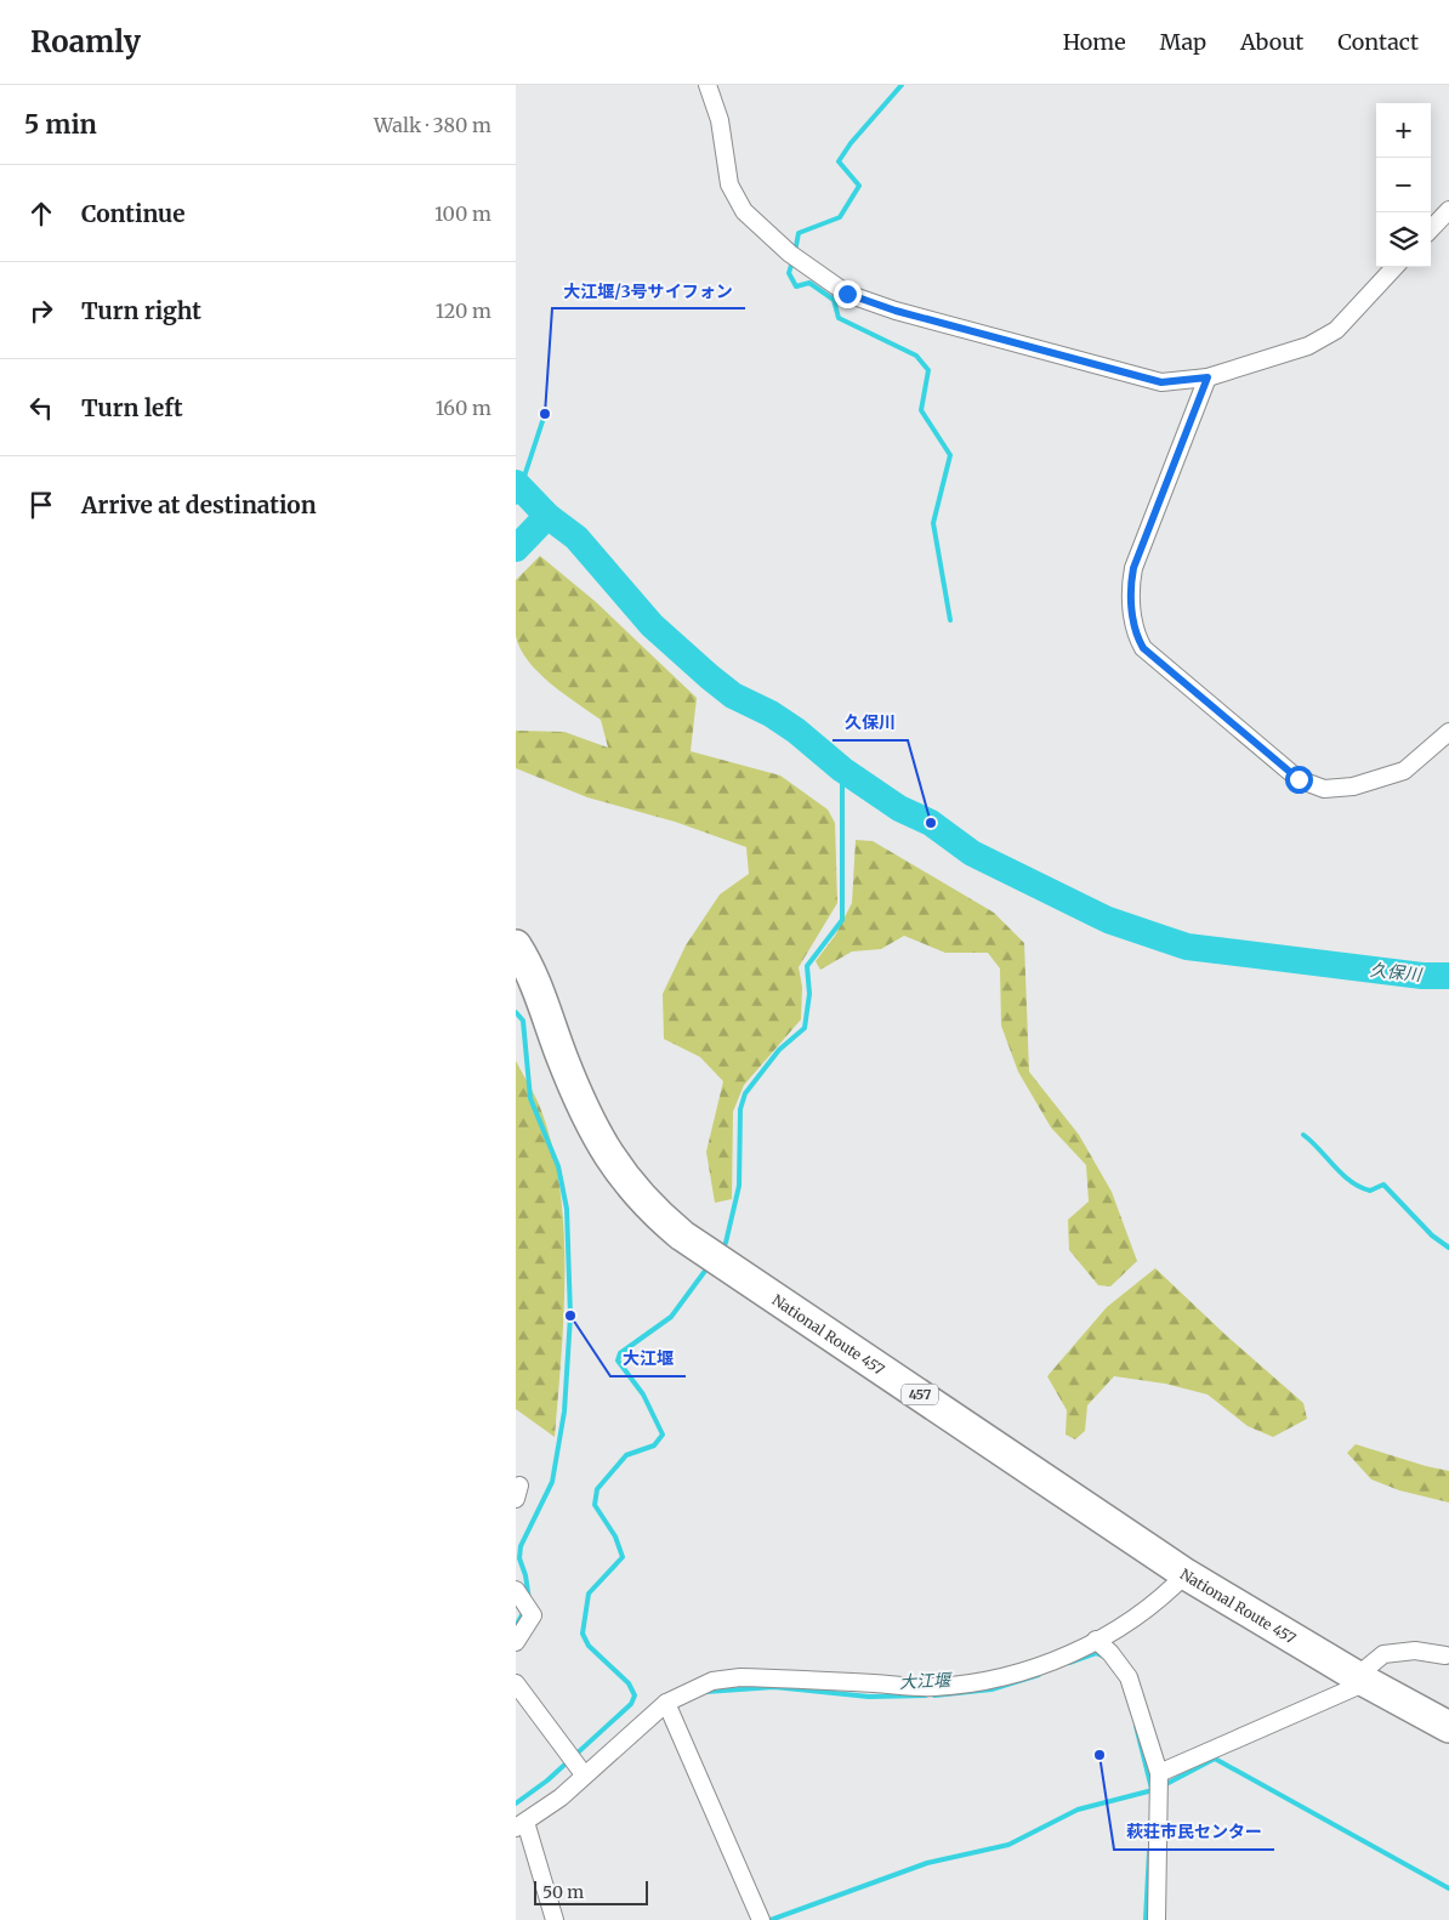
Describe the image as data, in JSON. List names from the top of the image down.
{
  "streets": {
    "highway": ["National Route 457", "457"]
  },
  "water": ["久保川", "大江堰"],
  "places": [
    "大江堰/3号サイフォン",
    "久保川",
    "大江堰",
    "萩荘市民センター"
  ],
  "scale_bar": "50 m",
  "page": {
    "header": "Roamly",
    "nav": [
      "Home",
      "Map",
      "About",
      "Contact"
    ],
    "heading": ["5 min", "Walk · 380 m"],
    "map_buttons": ["+", "−"],
    "list": [
      ["Continue", "100 m"],
      ["Turn right", "120 m"],
      ["Turn left", "160 m"],
      "Arrive at destination"
    ],
    "scale": "50 m"
  }
}
